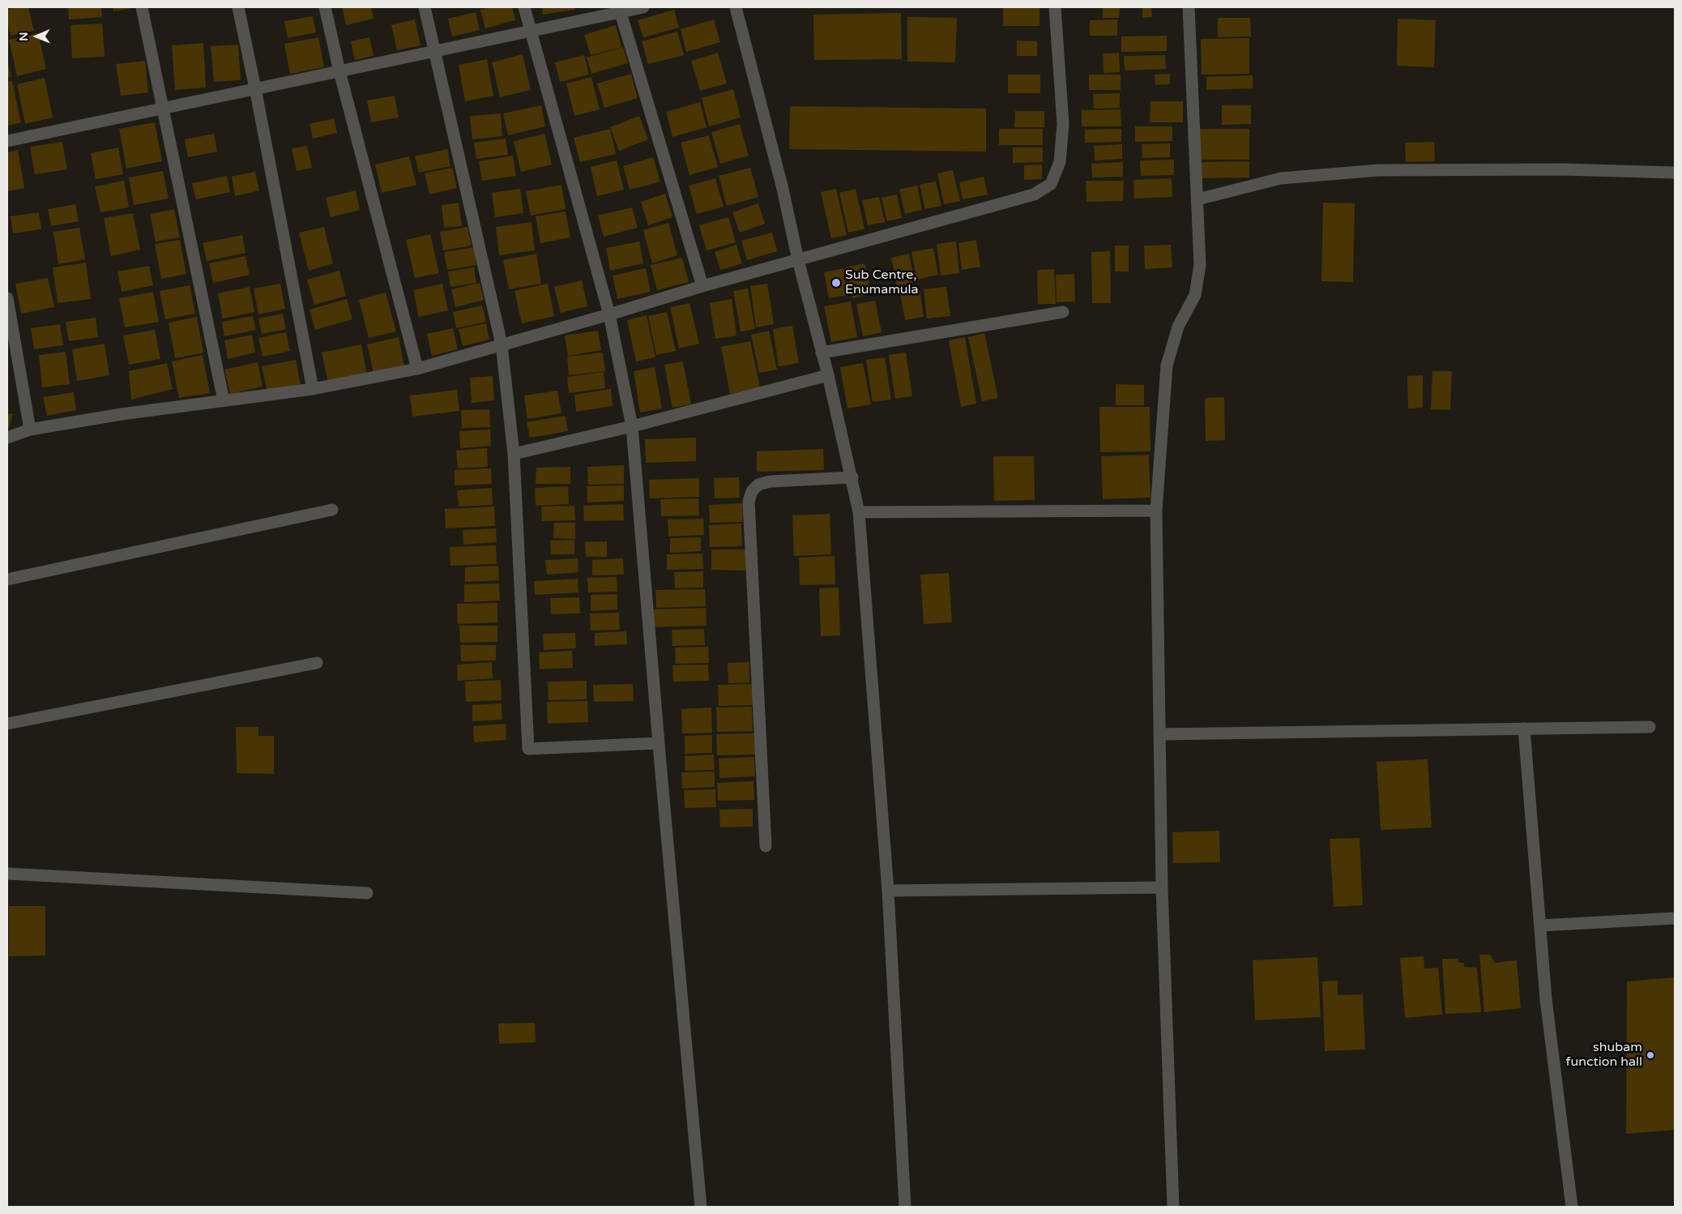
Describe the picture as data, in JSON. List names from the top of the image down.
{
  "places": ["Sub Centre, Enumamula", "shubam function hall"],
  "north": "left"
}
